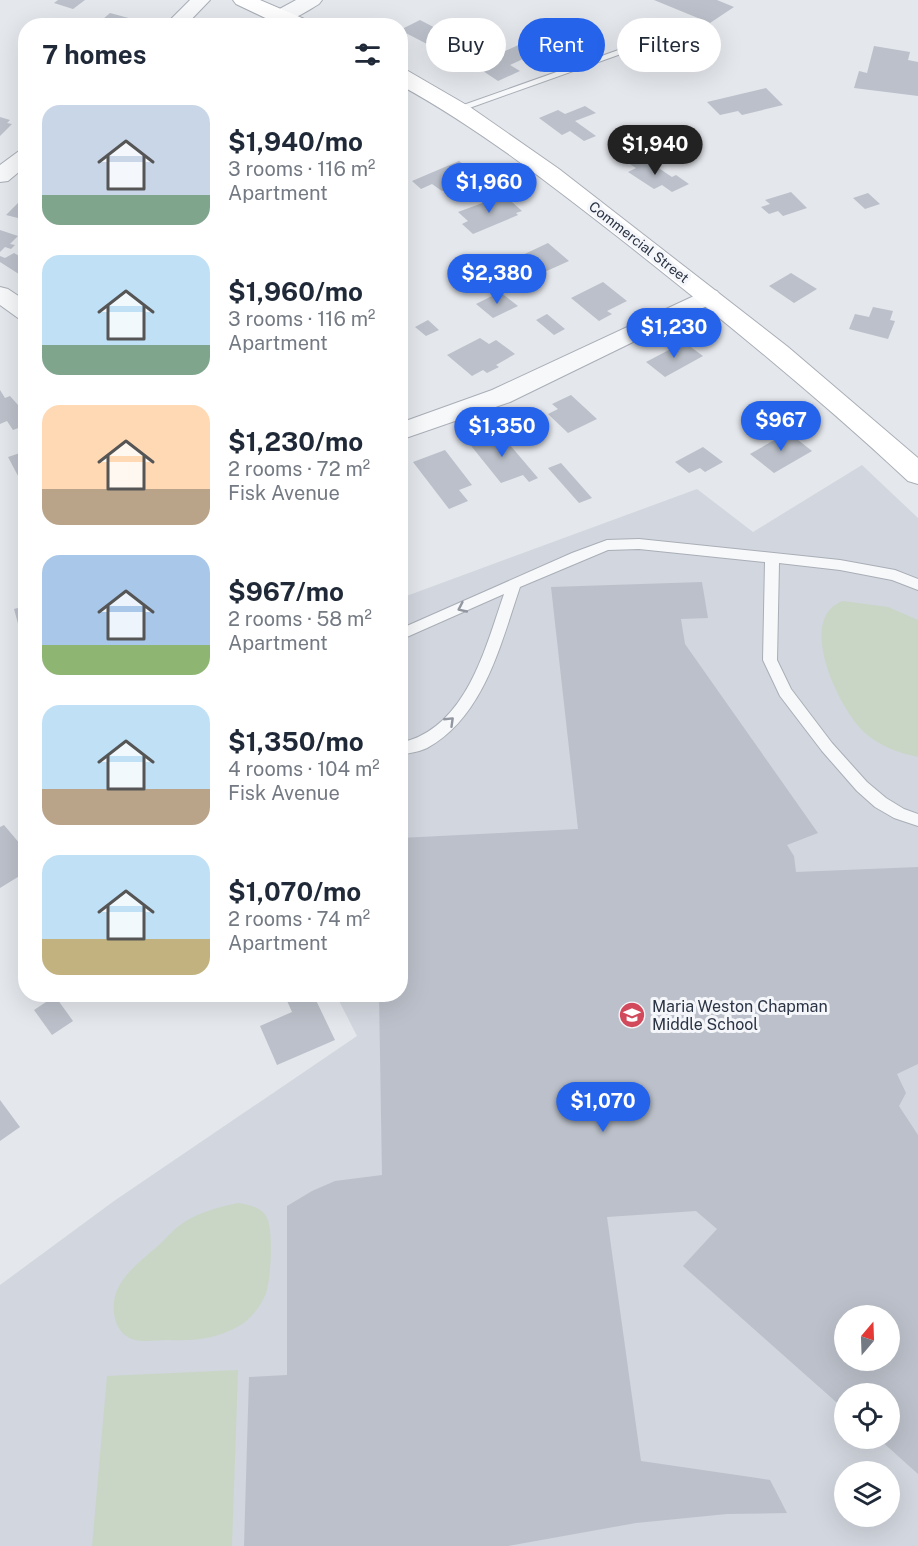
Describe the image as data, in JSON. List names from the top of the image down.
{
  "streets": {
    "main road": ["Commercial Street"]
  },
  "places": {
    "school or university": ["Maria Weston Chapman Middle School"]
  },
  "north": "top",
  "page": {
    "chip": ["Buy", "Rent", "Filters"],
    "heading": "7 homes",
    "list": [
      {
        "name": "$1,940/mo",
        "note": "3 rooms · 116 m² · Apartment"
      },
      {
        "name": "$1,960/mo",
        "note": "3 rooms · 116 m² · Apartment"
      },
      {
        "name": "$1,230/mo",
        "note": "2 rooms · 72 m² · Fisk Avenue"
      },
      {
        "name": "$967/mo",
        "note": "2 rooms · 58 m² · Apartment"
      },
      {
        "name": "$1,350/mo",
        "note": "4 rooms · 104 m² · Fisk Avenue"
      },
      {
        "name": "$1,070/mo",
        "note": "2 rooms · 74 m² · Apartment"
      }
    ],
    "price": [
      "$1,940",
      "$1,960",
      "$2,380",
      "$1,230",
      "$967",
      "$1,350",
      "$1,070"
    ]
  }
}
